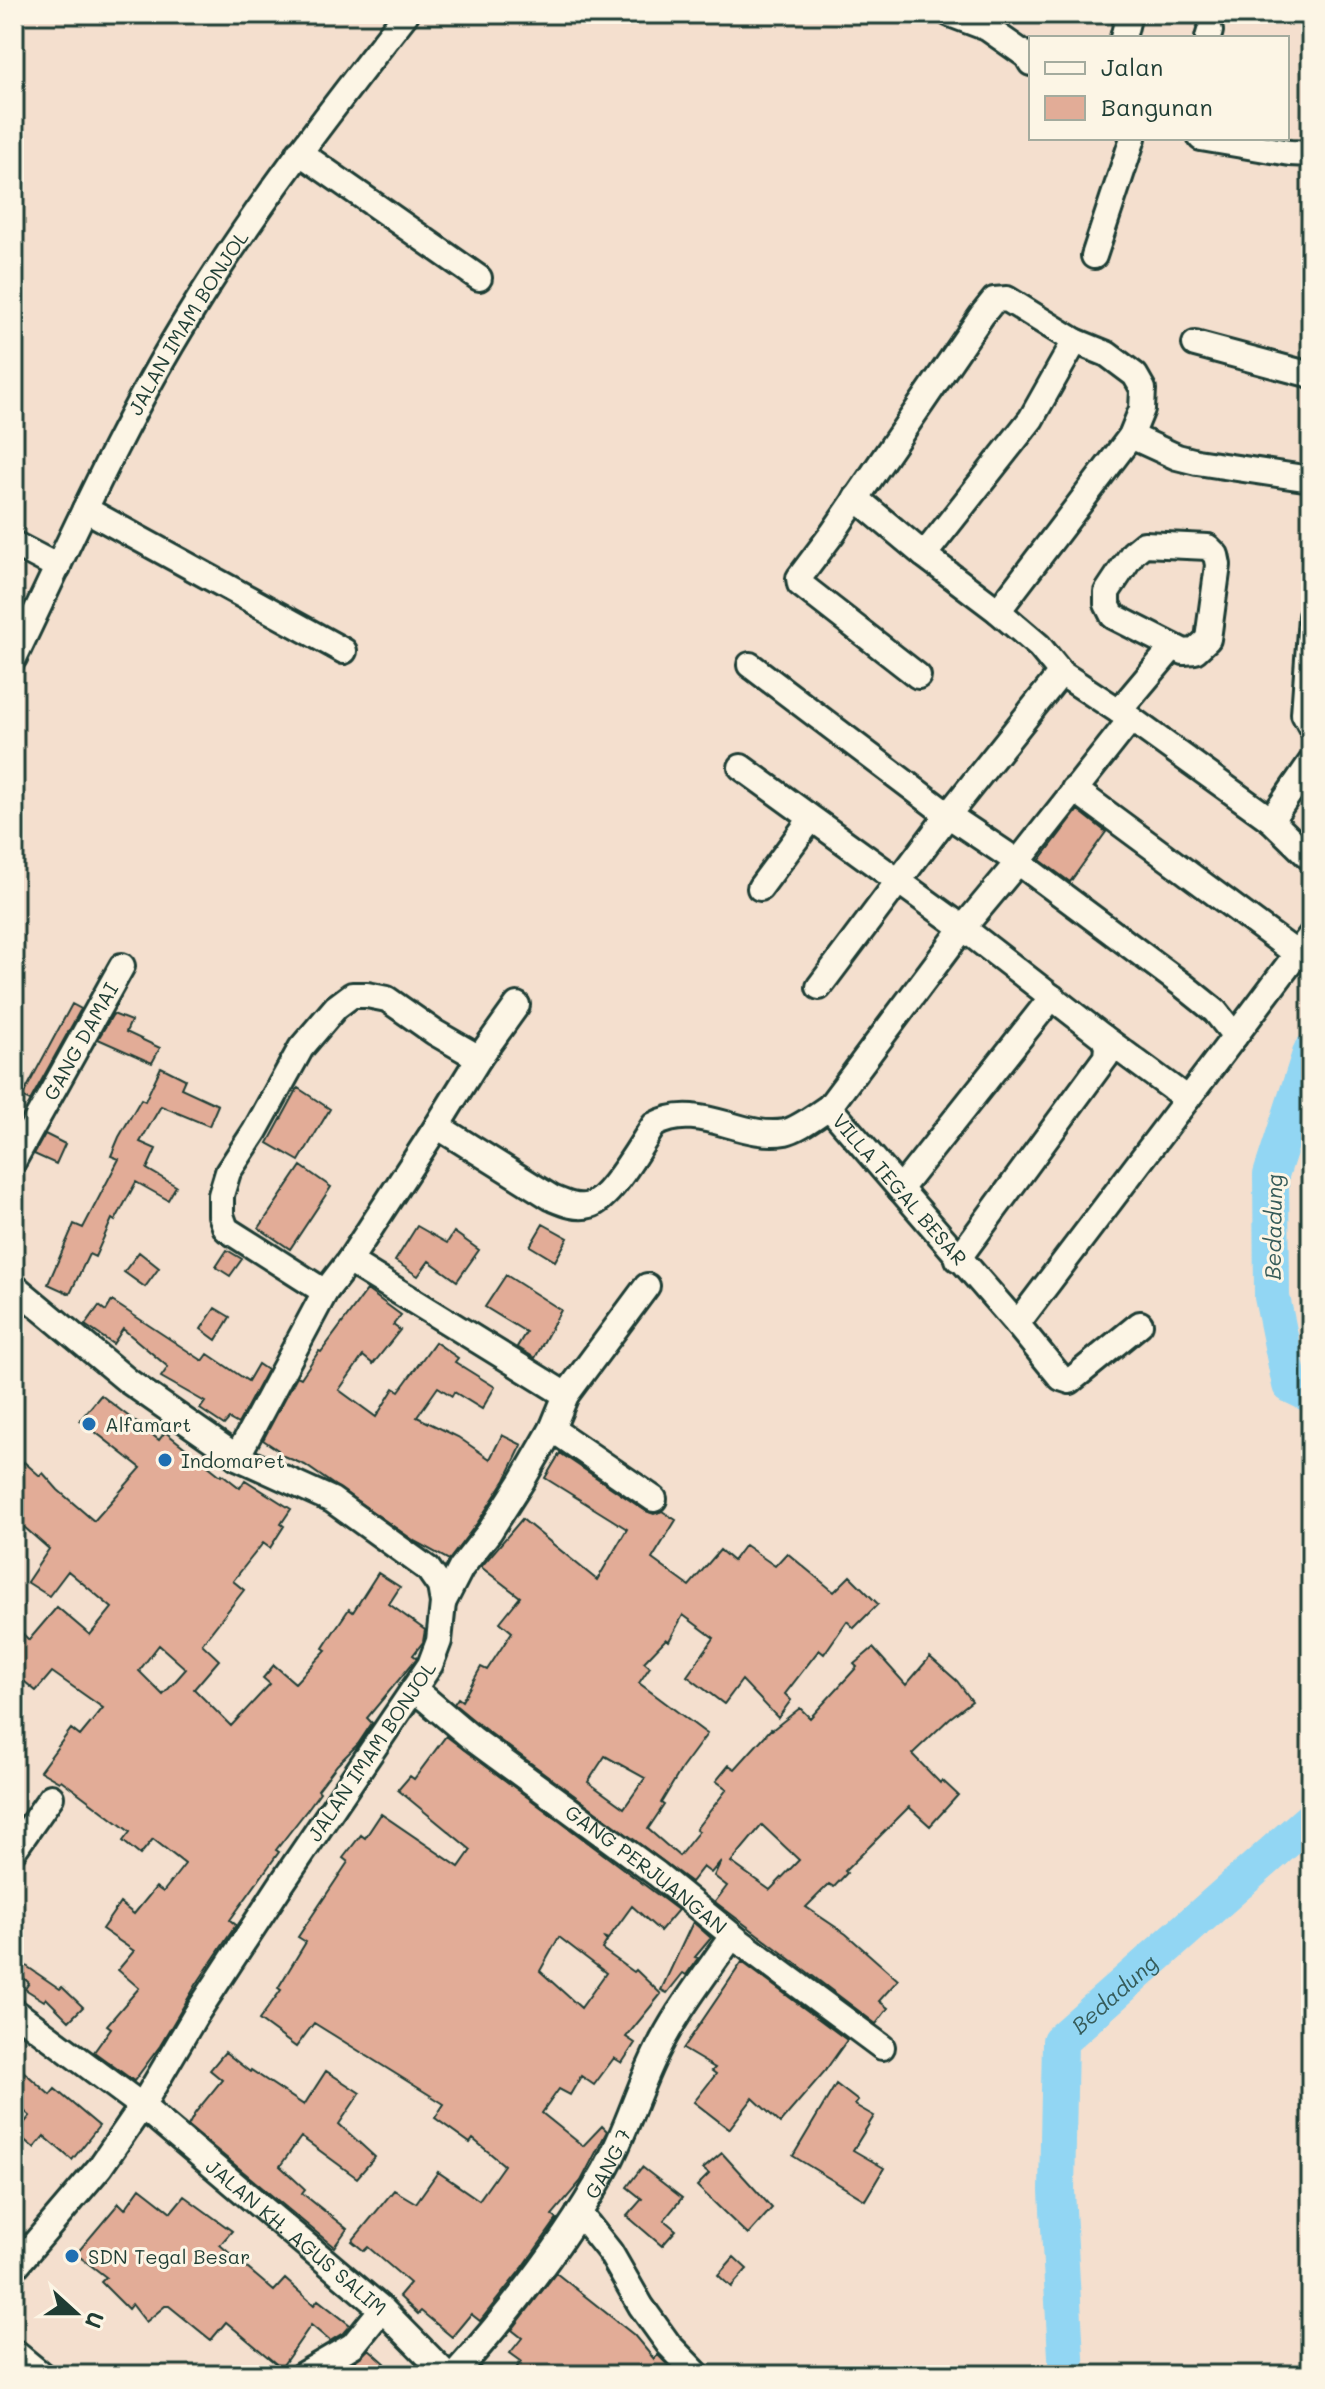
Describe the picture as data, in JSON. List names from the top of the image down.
{
  "streets": {
    "street": [
      "JALAN IMAM BONJOL",
      "GANG DAMAI",
      "VILLA TEGAL BESAR",
      "GANG PERJUANGAN",
      "GANG 7",
      "JALAN KH. AGUS SALIM"
    ]
  },
  "crossings": [
    ["JALAN IMAM BONJOL", "GANG PERJUANGAN"],
    ["JALAN IMAM BONJOL", "JALAN KH. AGUS SALIM"],
    ["GANG PERJUANGAN", "GANG 7"]
  ],
  "water": ["Bedadung"],
  "places": ["Alfamart", "Indomaret", "SDN Tegal Besar"],
  "legend": ["Jalan", "Bangunan"],
  "north": "right"
}
